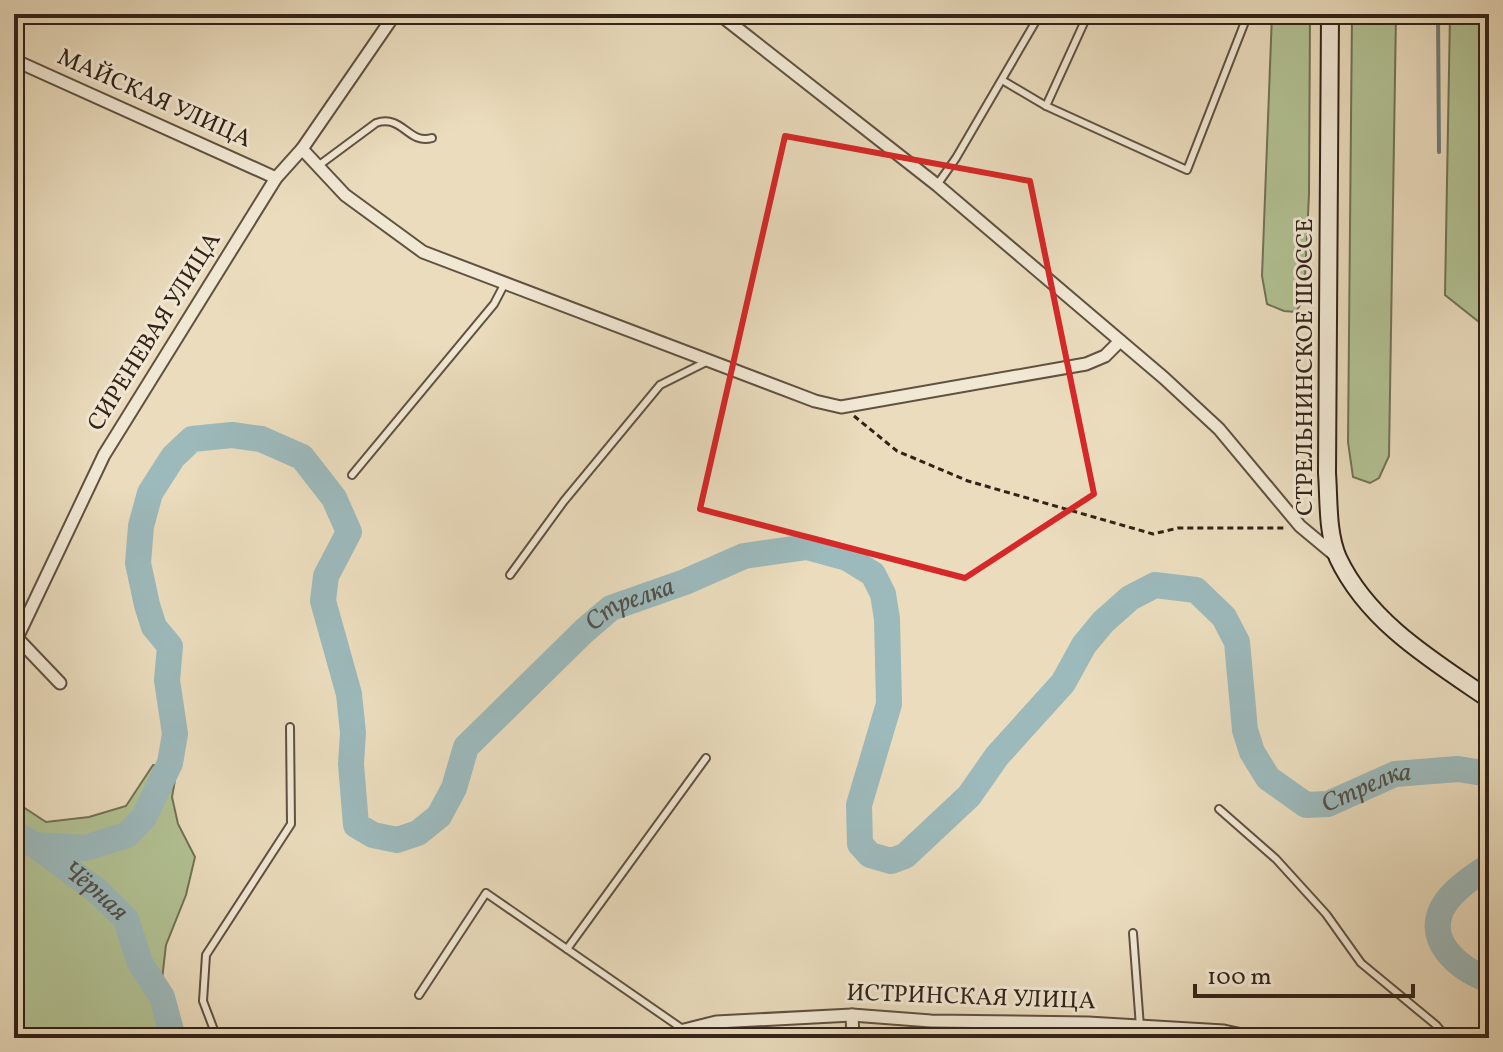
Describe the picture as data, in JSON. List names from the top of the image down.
{
  "streets": {
    "main road": ["СТРЕЛЬНИНСКОЕ ШОССЕ"],
    "street": ["МАЙСКАЯ УЛИЦА", "СИРЕНЕВАЯ УЛИЦА", "ИСТРИНСКАЯ УЛИЦА"]
  },
  "crossings": [
    ["МАЙСКАЯ УЛИЦА", "СИРЕНЕВАЯ УЛИЦА"]
  ],
  "water": ["Стрелка", "Чёрная"],
  "scale_bar": "100 m"
}
